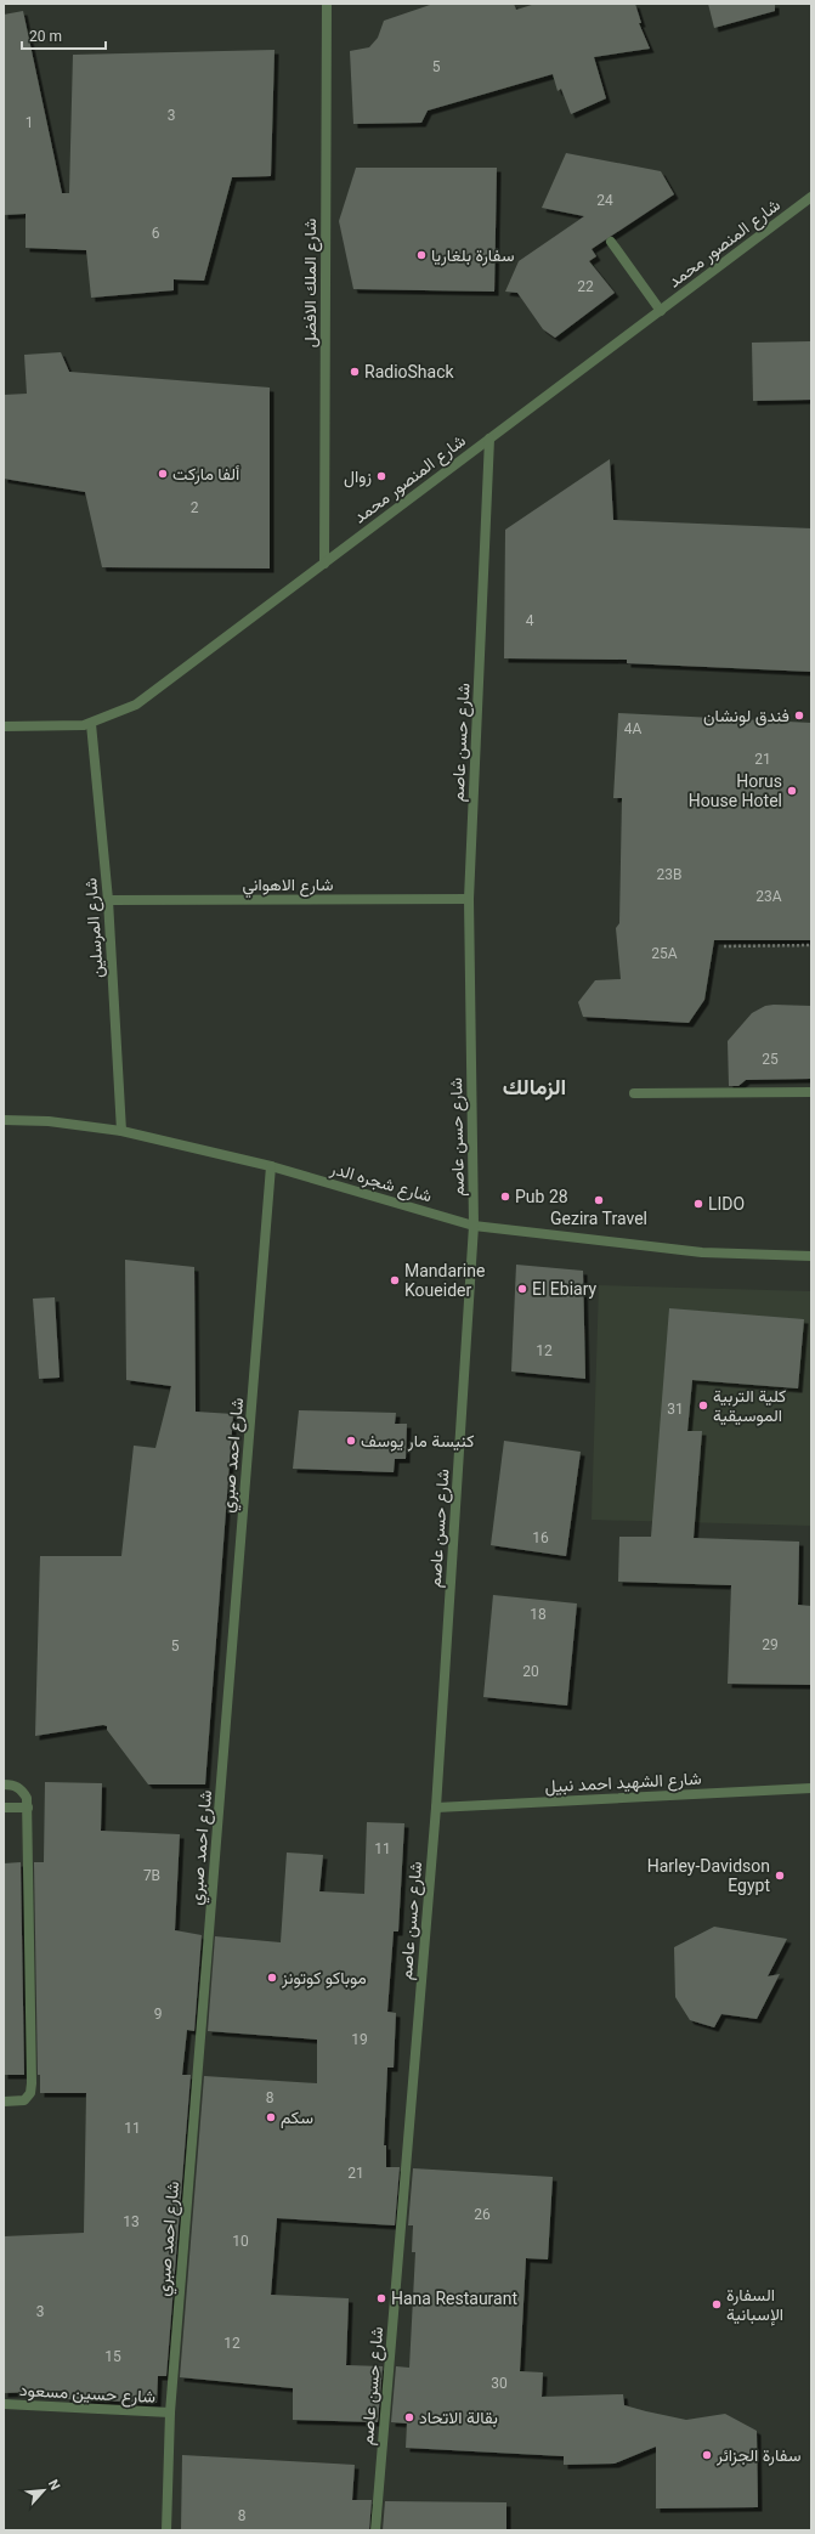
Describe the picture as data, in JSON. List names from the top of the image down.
{
  "streets": {
    "street": [
      "شارع المنصور محمد",
      "شارع الملك الافضل",
      "شارع حسن عاصم",
      "شارع الاهواني",
      "شارع المرسلين",
      "شارع شجره الدر",
      "شارع احمد صبري",
      "شارع الشهيد احمد نبيل",
      "شارع حسين مسعود"
    ]
  },
  "crossings": [
    ["شارع المنصور محمد", "شارع الملك الافضل"],
    ["شارع المنصور محمد", "شارع حسن عاصم"],
    ["شارع المنصور محمد", "شارع المرسلين"],
    ["شارع حسن عاصم", "شارع الاهواني"],
    ["شارع حسن عاصم", "شارع شجره الدر"],
    ["شارع حسن عاصم", "شارع الشهيد احمد نبيل"],
    ["شارع الاهواني", "شارع المرسلين"],
    ["شارع المرسلين", "شارع شجره الدر"],
    ["شارع شجره الدر", "شارع احمد صبري"],
    ["شارع احمد صبري", "شارع حسين مسعود"]
  ],
  "districts": ["الزمالك"],
  "places": [
    "سفارة بلغاريا",
    "RadioShack",
    "ألفا ماركت",
    "زوال",
    "فندق لونشان",
    "Horus House Hotel",
    "Pub 28",
    "Gezira Travel",
    "LIDO",
    "Mandarine Koueider",
    "El Ebiary",
    "كلية التربية الموسيقية",
    "كنيسة مار يوسف",
    "Harley-Davidson Egypt",
    "موباكو كوتونز",
    "سكم",
    "Hana Restaurant",
    "السفارة الإسبانية",
    "بقالة الاتحاد",
    "سفارة الجزائر"
  ],
  "house_numbers": [
    "5",
    "3",
    "1",
    "24",
    "6",
    "22",
    "2",
    "4",
    "4A",
    "21",
    "23B",
    "23A",
    "25A",
    "25",
    "12",
    "31",
    "16",
    "18",
    "29",
    "5",
    "20",
    "11",
    "7B",
    "9",
    "19",
    "8",
    "11",
    "21",
    "26",
    "13",
    "10",
    "3",
    "12",
    "15",
    "30",
    "8"
  ],
  "scale_bar": "20 m",
  "north": "top right"
}
